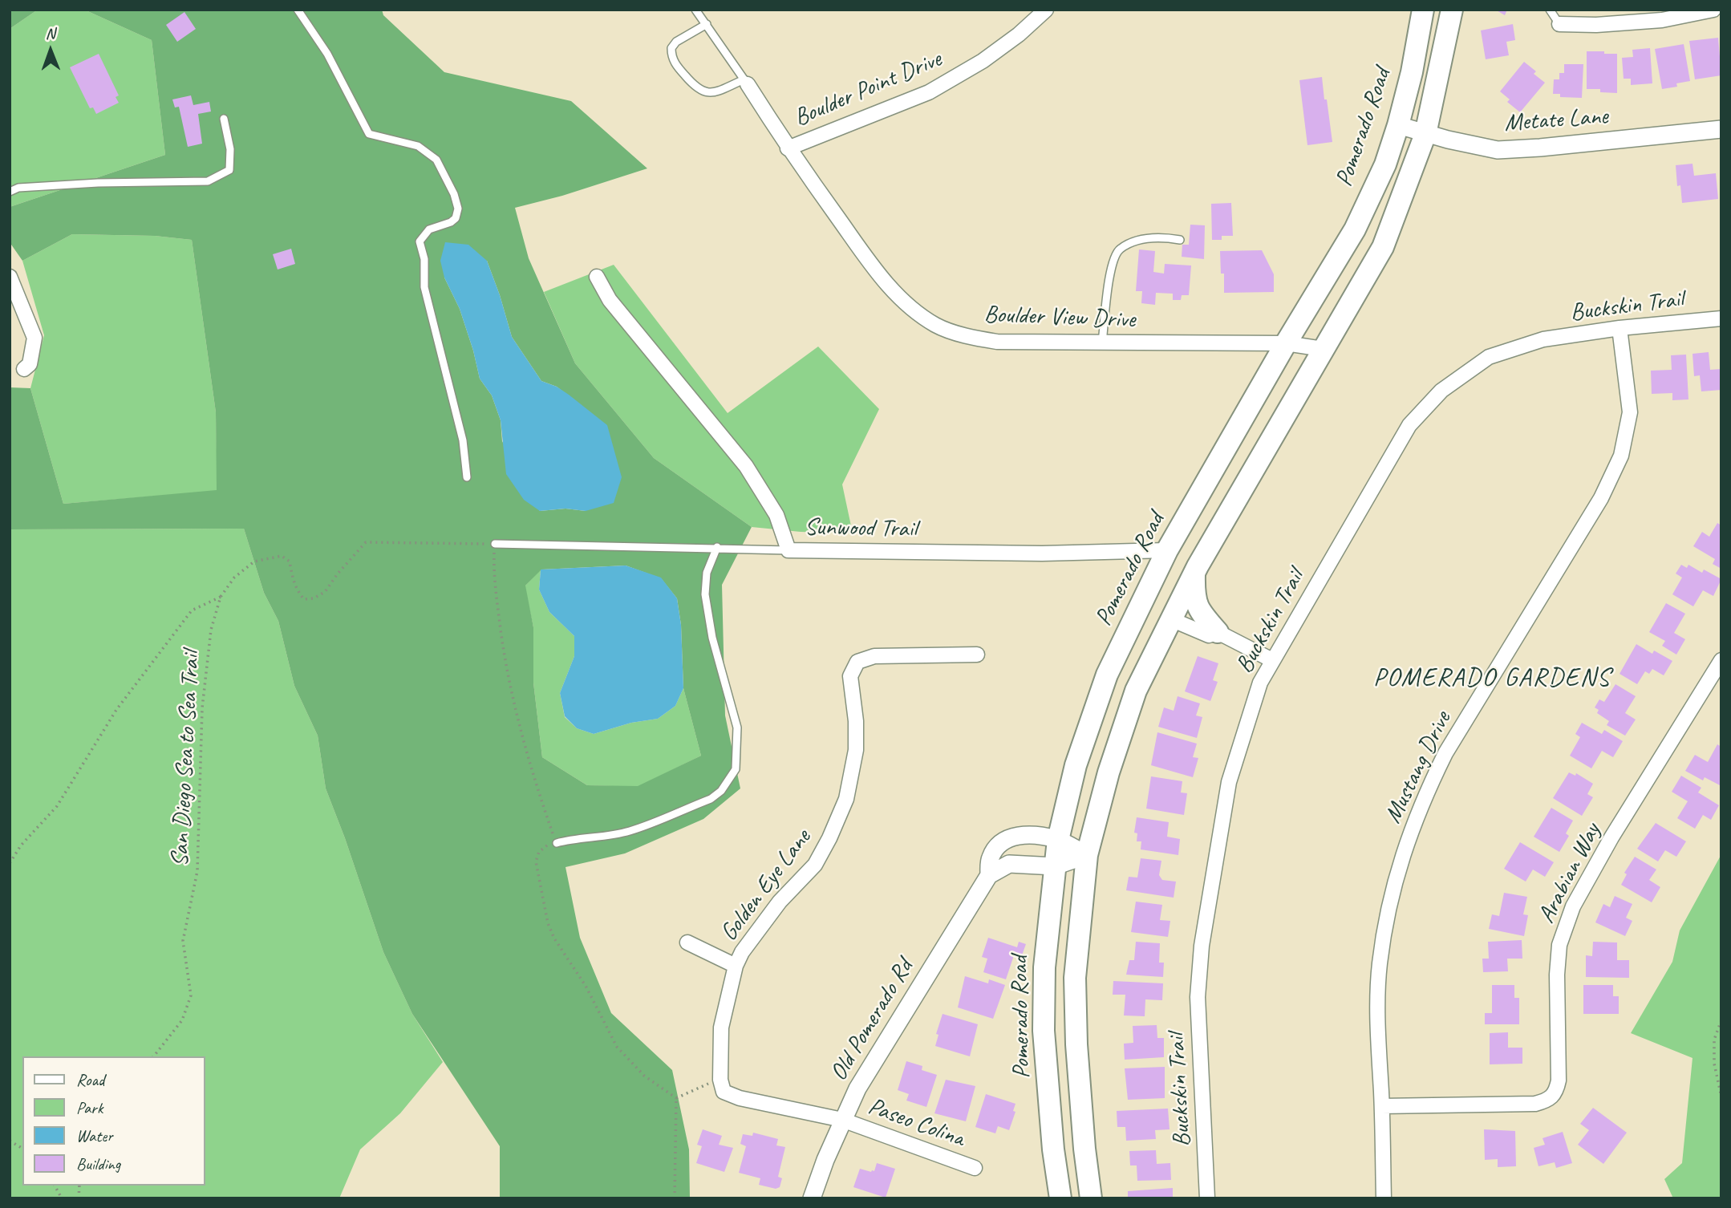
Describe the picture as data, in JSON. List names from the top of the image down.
{
  "streets": {
    "main road": ["Pomerado Road"],
    "street": [
      "Boulder Point Drive",
      "Metate Lane",
      "Buckskin Trail",
      "Boulder View Drive",
      "Sunwood Trail",
      "Mustang Drive",
      "Arabian Way",
      "Golden Eye Lane",
      "Old Pomerado Rd",
      "Paseo Colina"
    ],
    "path": ["San Diego Sea to Sea Trail"]
  },
  "crossings": [
    ["Boulder Point Drive", "Boulder View Drive"],
    ["Metate Lane", "Pomerado Road"],
    ["Pomerado Road", "Boulder View Drive"],
    ["Pomerado Road", "Sunwood Trail"],
    ["Pomerado Road", "Old Pomerado Rd"],
    ["Buckskin Trail", "Mustang Drive"],
    ["Mustang Drive", "Arabian Way"],
    ["Golden Eye Lane", "Paseo Colina"],
    ["Old Pomerado Rd", "Paseo Colina"]
  ],
  "districts": ["POMERADO GARDENS"],
  "legend": [
    "Road",
    "Park",
    "Water",
    "Building"
  ],
  "north": "top"
}
